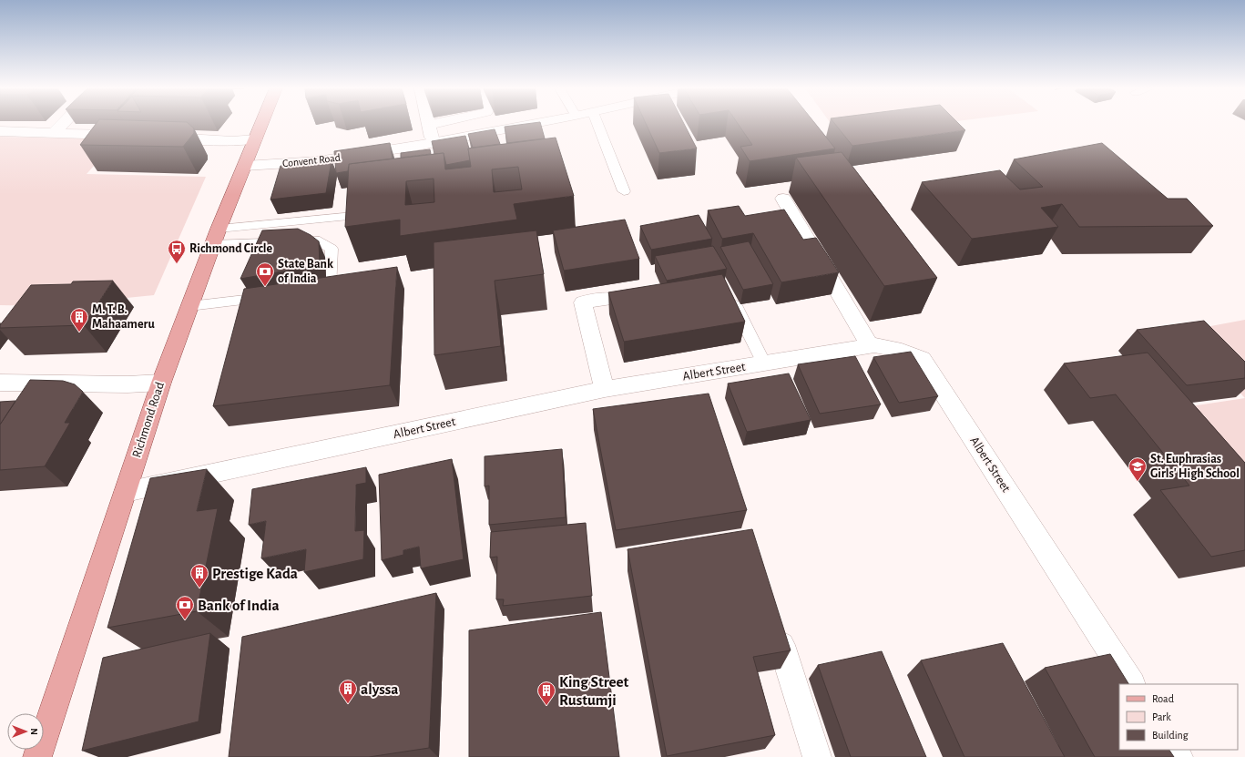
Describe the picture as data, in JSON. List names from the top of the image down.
{
  "streets": {
    "main road": ["Richmond Road"],
    "street": ["Convent Road", "Albert Street"]
  },
  "crossings": [
    ["Convent Road", "Richmond Road"],
    ["Albert Street", "Richmond Road"]
  ],
  "places": {
    "bus stop": ["Richmond Circle"],
    "bank": ["State Bank of India", "Bank of India"],
    "building": [
      "M. T. B. Mahaameru",
      "Prestige Kada",
      "alyssa",
      "King Street Rustumji"
    ],
    "school or university": ["St. Euphrasias Girls' High School"]
  },
  "legend": ["Road", "Park", "Building"],
  "north": "right"
}
